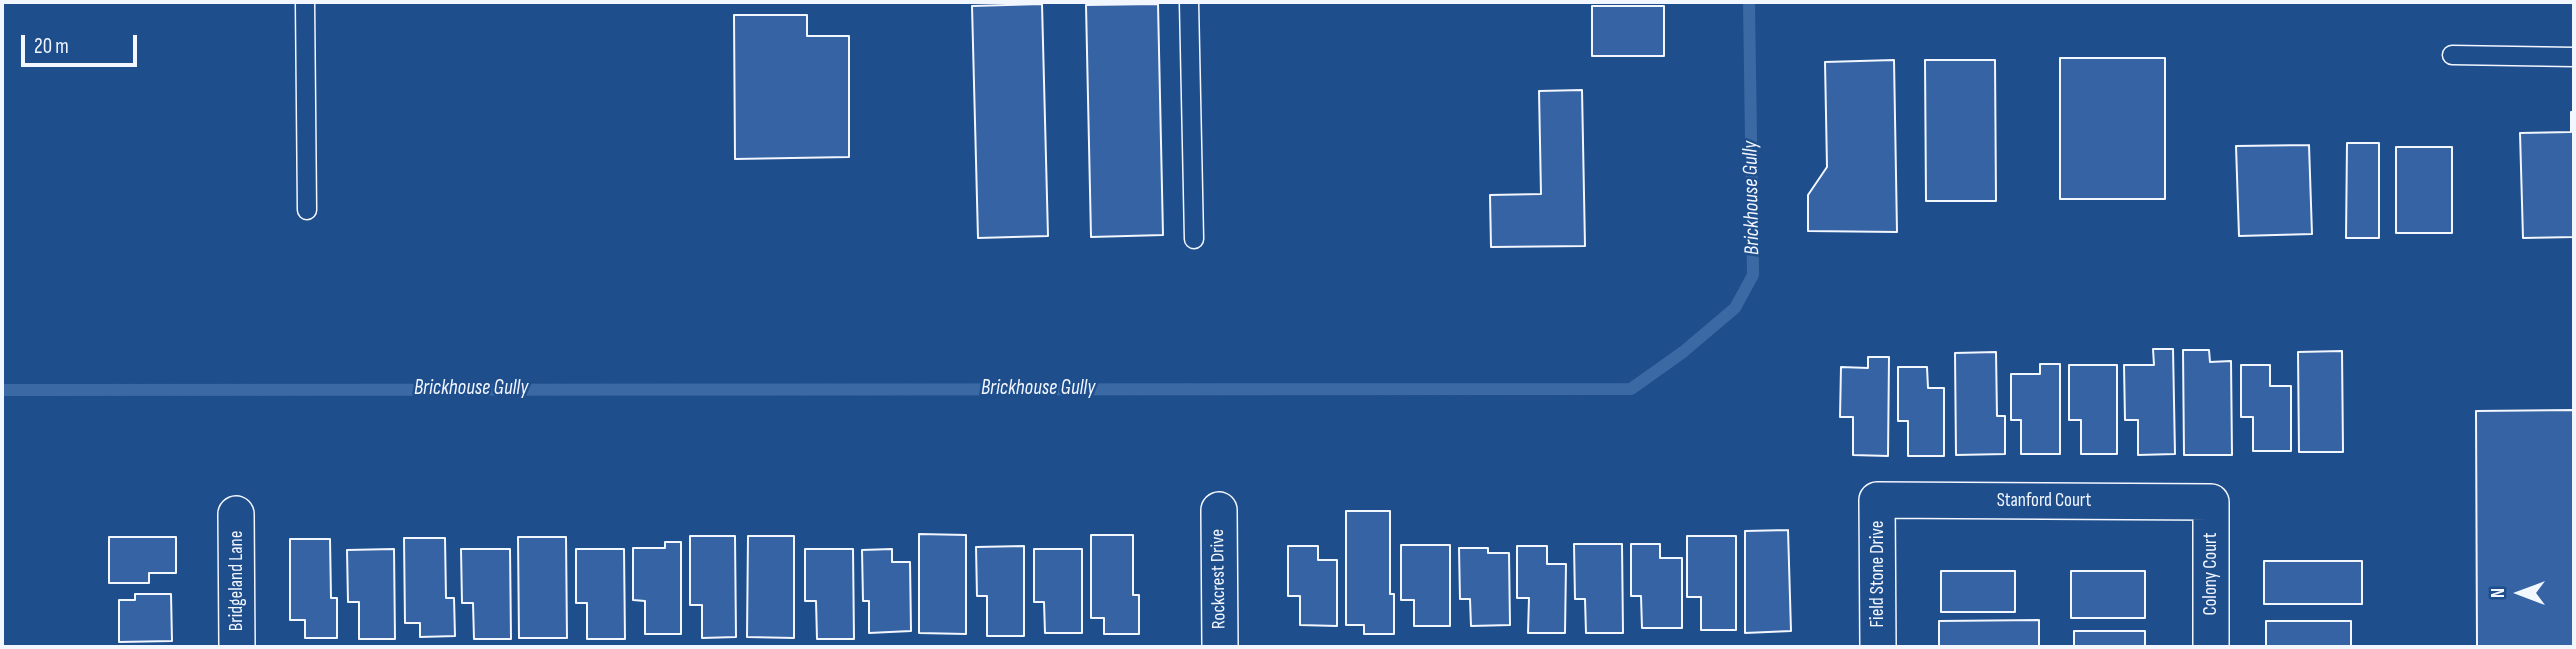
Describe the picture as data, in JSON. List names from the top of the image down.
{
  "streets": {
    "street": [
      "Stanford Court",
      "Field Stone Drive",
      "Colony Court",
      "Rockcrest Drive",
      "Bridgeland Lane"
    ]
  },
  "crossings": [
    ["Stanford Court", "Field Stone Drive"],
    ["Stanford Court", "Colony Court"]
  ],
  "water": ["Brickhouse Gully"],
  "scale_bar": "20 m",
  "north": "left"
}
